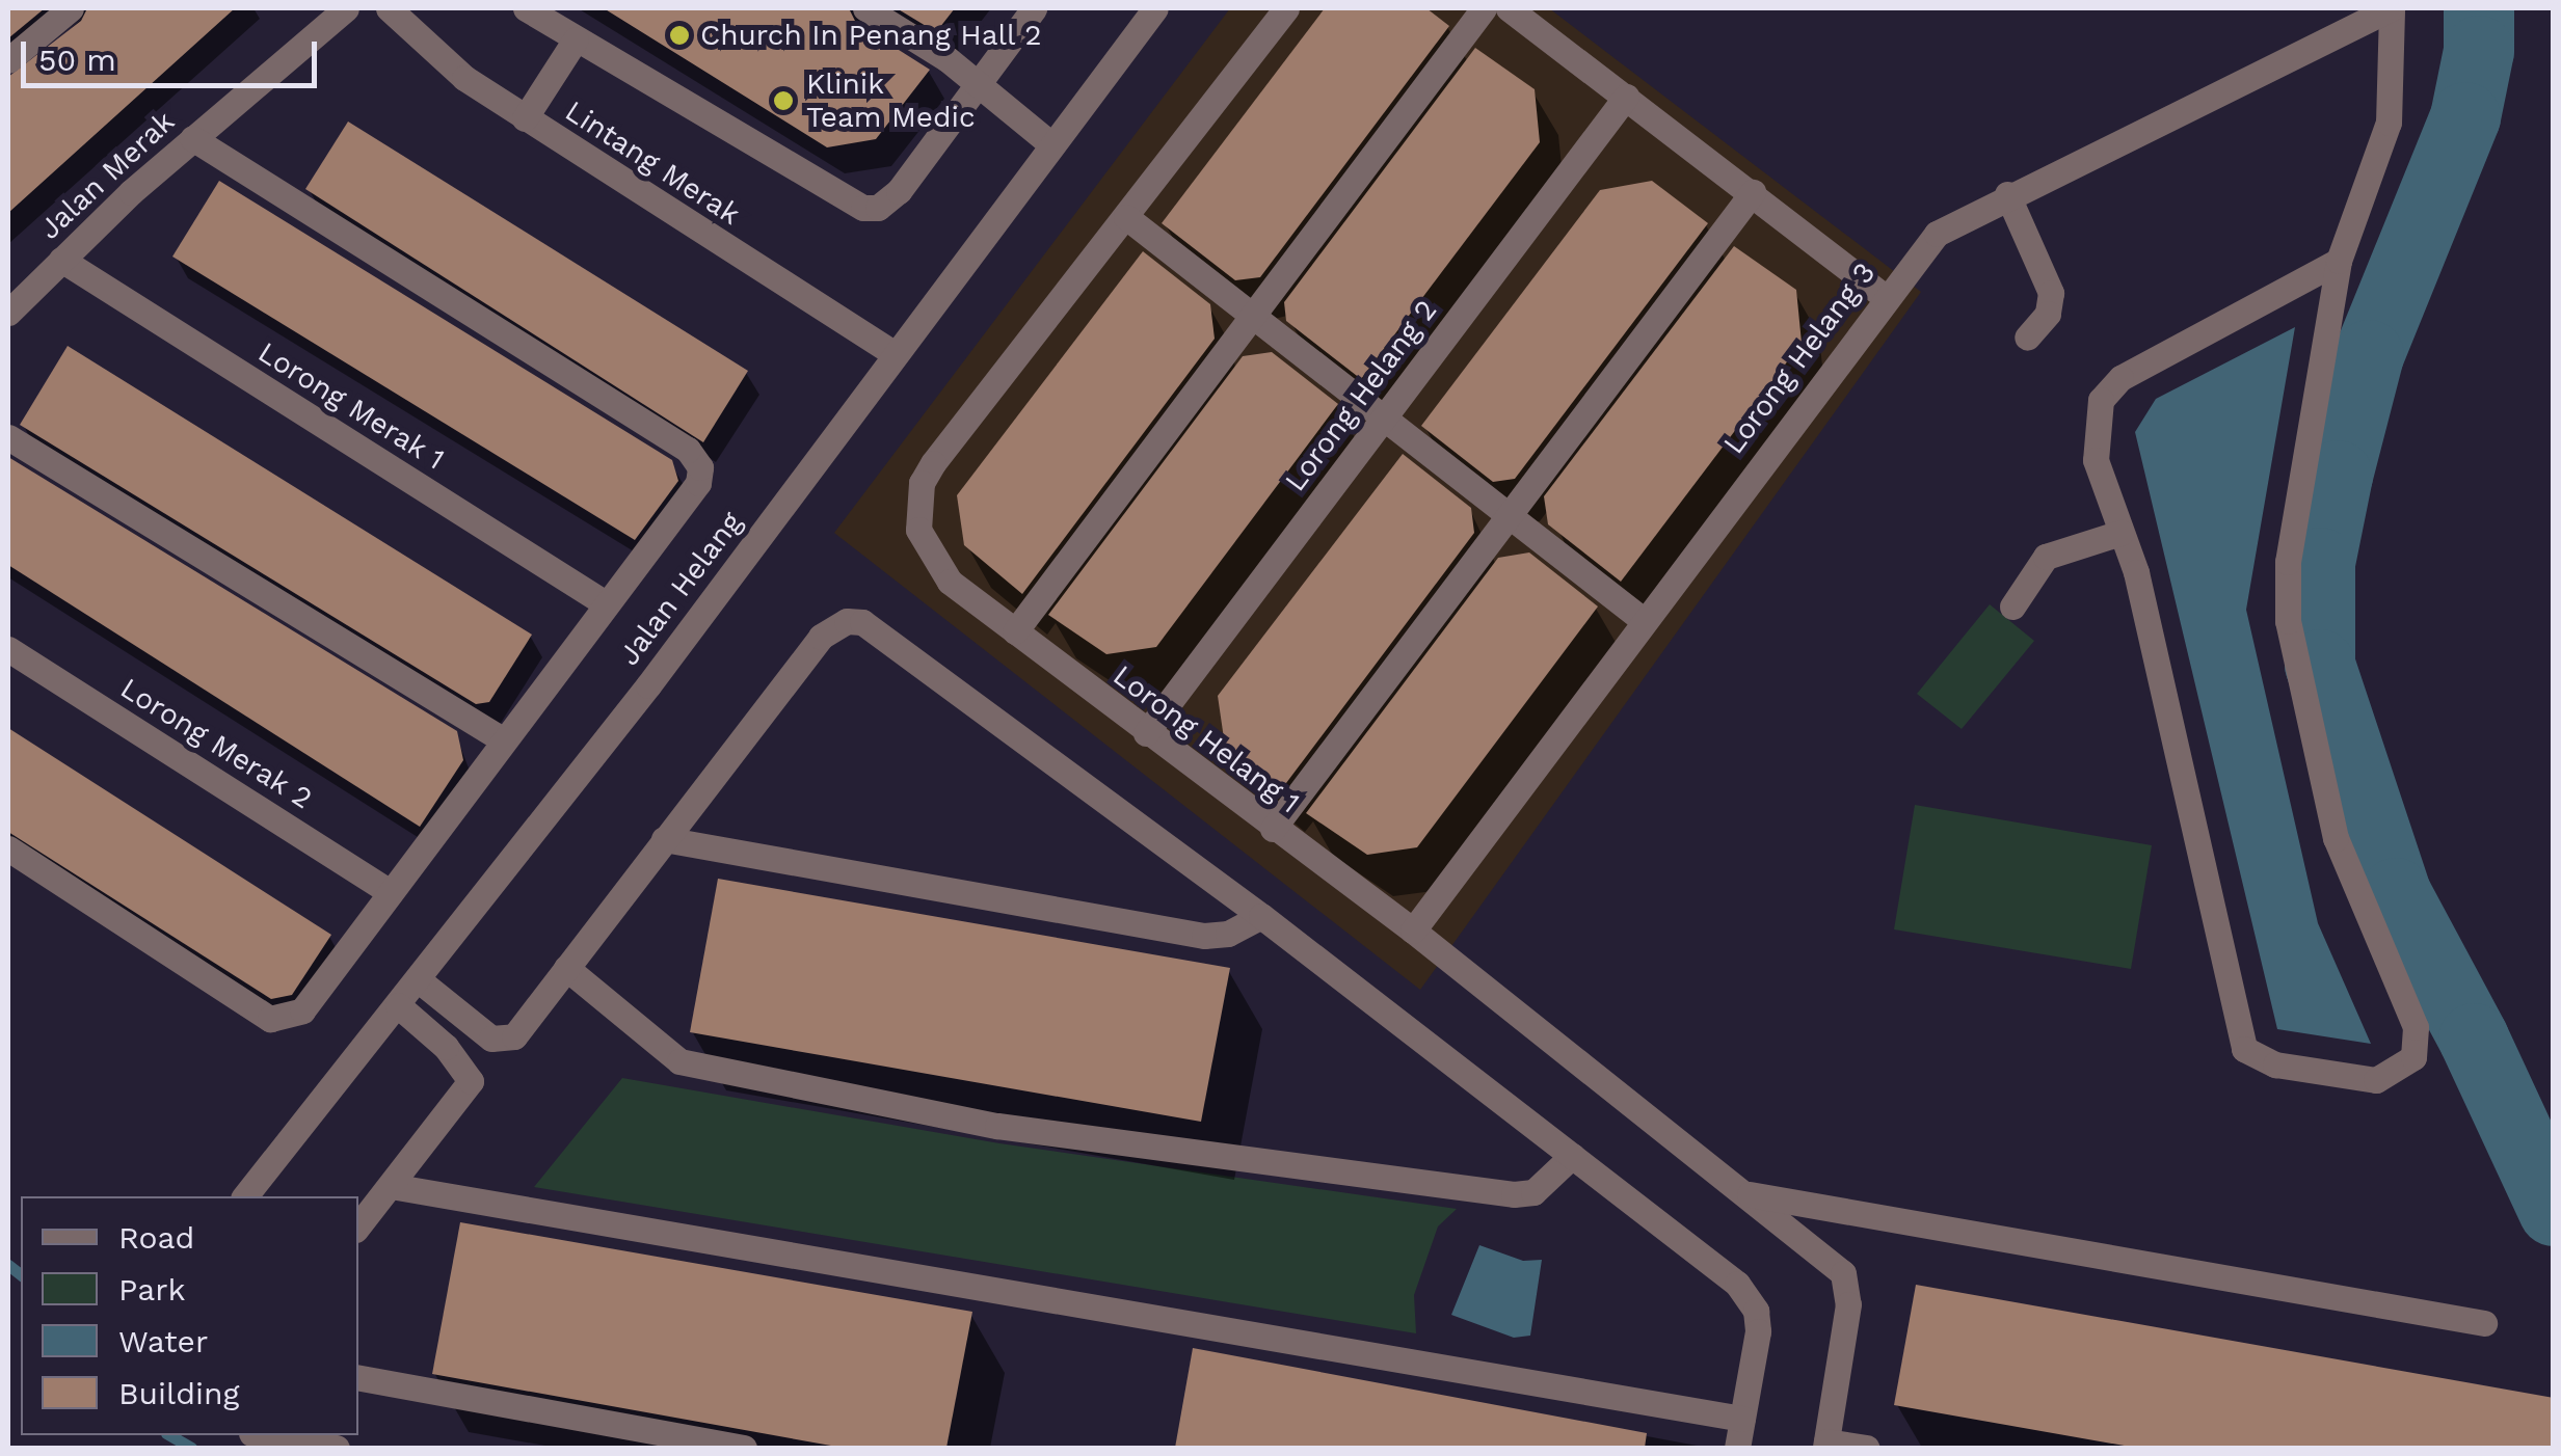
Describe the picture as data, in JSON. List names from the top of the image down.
{
  "streets": {
    "street": [
      "Lintang Merak",
      "Jalan Merak",
      "Lorong Helang 3",
      "Lorong Helang 2",
      "Lorong Merak 1",
      "Jalan Helang",
      "Lorong Helang 1",
      "Lorong Merak 2"
    ]
  },
  "crossings": [
    ["Lintang Merak", "Jalan Helang"],
    ["Jalan Merak", "Lorong Merak 1"],
    ["Lorong Helang 3", "Lorong Helang 1"],
    ["Lorong Helang 2", "Lorong Helang 1"]
  ],
  "places": ["Church In Penang Hall 2", "Klinik Team Medic"],
  "legend": [
    "Road",
    "Park",
    "Water",
    "Building"
  ],
  "scale_bar": "50 m"
}
